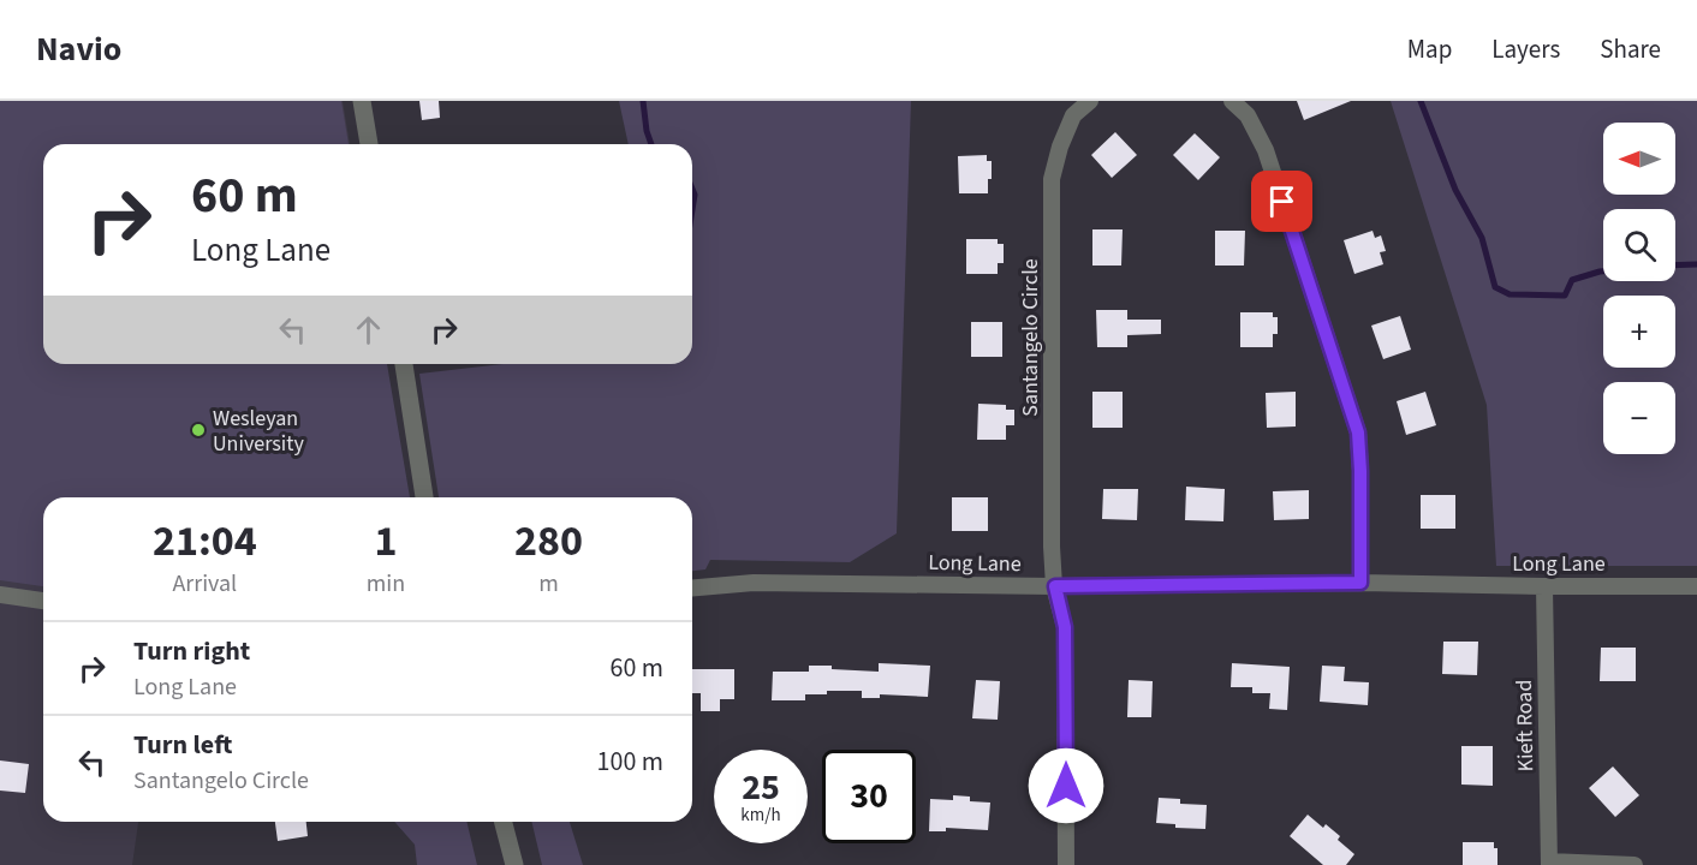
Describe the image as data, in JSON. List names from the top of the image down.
{
  "streets": {
    "street": ["Santangelo Circle", "Long Lane", "Kieft Road"]
  },
  "crossings": [
    ["Santangelo Circle", "Long Lane"],
    ["Long Lane", "Kieft Road"]
  ],
  "places": ["Wesleyan University"],
  "north": "left",
  "page": {
    "header": "Navio",
    "nav": ["Map", "Layers", "Share"],
    "map_buttons": ["+", "−"],
    "turn": ["60 m", "Long Lane"],
    "eta": [
      "21:04",
      "Arrival",
      "1",
      "min",
      "280",
      "m"
    ],
    "list": [
      {
        "name": "Turn right",
        "note": "Long Lane",
        "value": "60 m"
      },
      {
        "name": "Turn left",
        "note": "Santangelo Circle",
        "value": "100 m"
      }
    ],
    "speed": "25 km/h",
    "limit": "30"
  }
}
